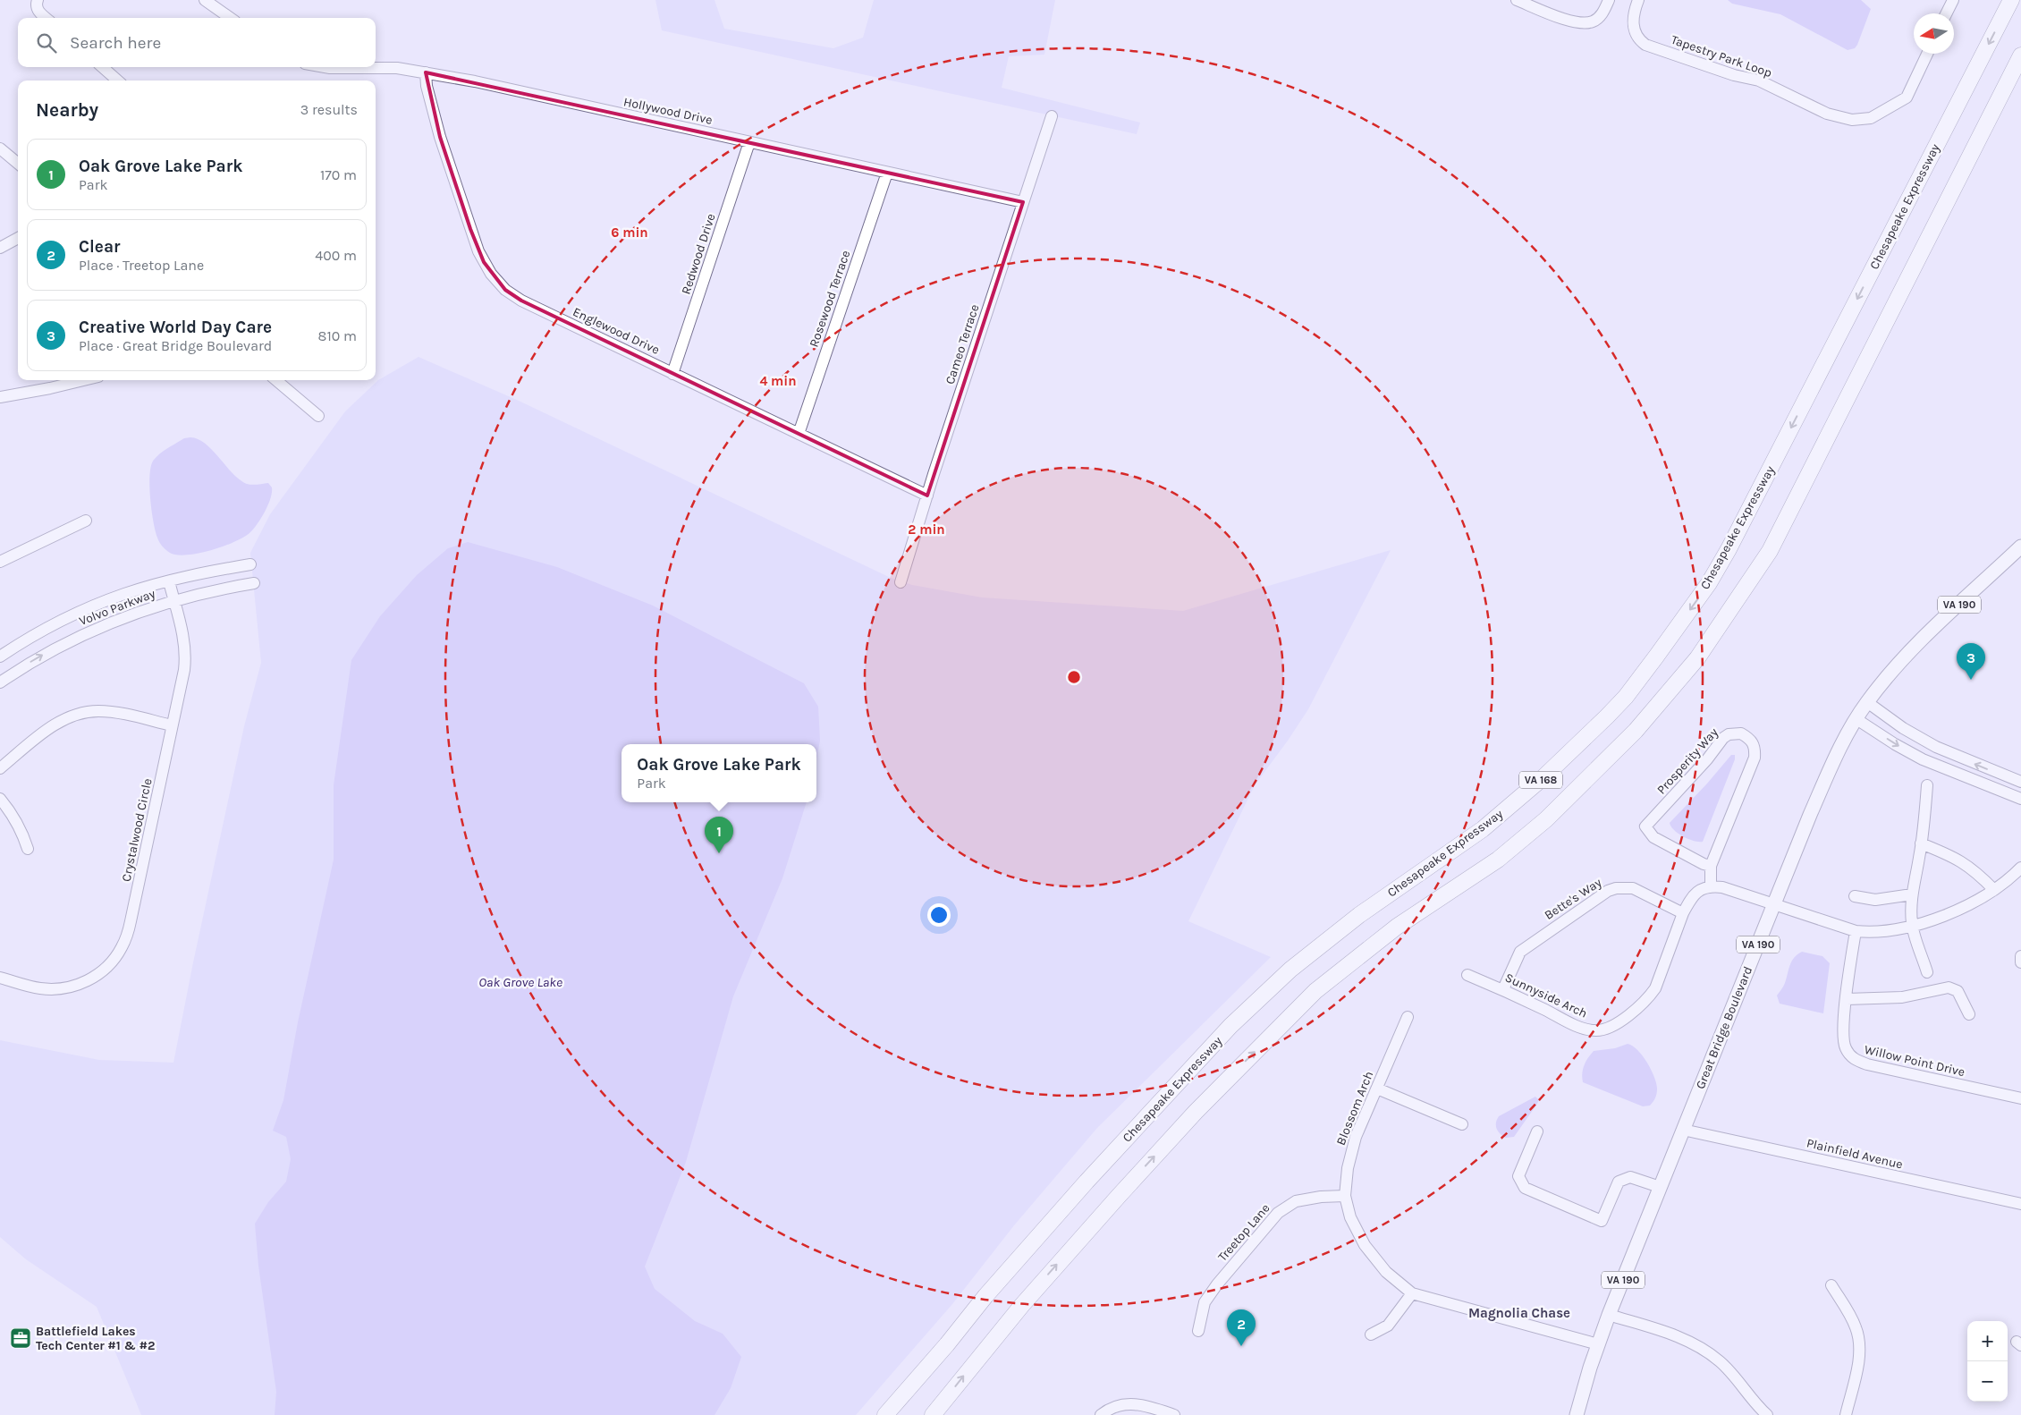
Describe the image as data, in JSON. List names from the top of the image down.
{
  "streets": {
    "highway": ["Chesapeake Expressway", "VA 168"],
    "main road": ["VA 190", "Great Bridge Boulevard"],
    "street": [
      "Tapestry Park Loop",
      "Hollywood Drive",
      "Redwood Drive",
      "Rosewood Terrace",
      "Englewood Drive",
      "Cameo Terrace",
      "Volvo Parkway",
      "Prosperity Way",
      "Crystalwood Circle",
      "Bette's Way",
      "Sunnyside Arch",
      "Willow Point Drive",
      "Blossom Arch",
      "Plainfield Avenue",
      "Treetop Lane"
    ]
  },
  "crossings": [
    ["Hollywood Drive", "Redwood Drive"],
    ["Hollywood Drive", "Rosewood Terrace"],
    ["Hollywood Drive", "Englewood Drive"],
    ["Hollywood Drive", "Cameo Terrace"],
    ["Redwood Drive", "Englewood Drive"],
    ["Rosewood Terrace", "Englewood Drive"],
    ["Englewood Drive", "Cameo Terrace"],
    ["Volvo Parkway", "Crystalwood Circle"],
    ["Bette's Way", "Sunnyside Arch"],
    ["Great Bridge Boulevard", "Blossom Arch"],
    ["Great Bridge Boulevard", "Plainfield Avenue"],
    ["Blossom Arch", "Treetop Lane"]
  ],
  "districts": ["Magnolia Chase"],
  "water": ["Oak Grove Lake"],
  "places": {
    "office": ["Battlefield Lakes Tech Center #1 & #2"]
  },
  "north": "left",
  "page": {
    "search": "Search here",
    "heading": ["Nearby", "3 results"],
    "list": [
      {
        "mark": "1",
        "name": "Oak Grove Lake Park",
        "note": "Park",
        "value": "170 m"
      },
      {
        "mark": "2",
        "name": "Clear",
        "note": "Place · Treetop Lane",
        "value": "400 m"
      },
      {
        "mark": "3",
        "name": "Creative World Day Care",
        "note": "Place · Great Bridge Boulevard",
        "value": "810 m"
      }
    ],
    "pins": ["3", "1", "2"],
    "popup": ["Oak Grove Lake Park", "Park"],
    "map_buttons": ["+", "−"]
  },
  "rings": ["6 min", "4 min", "2 min"]
}
